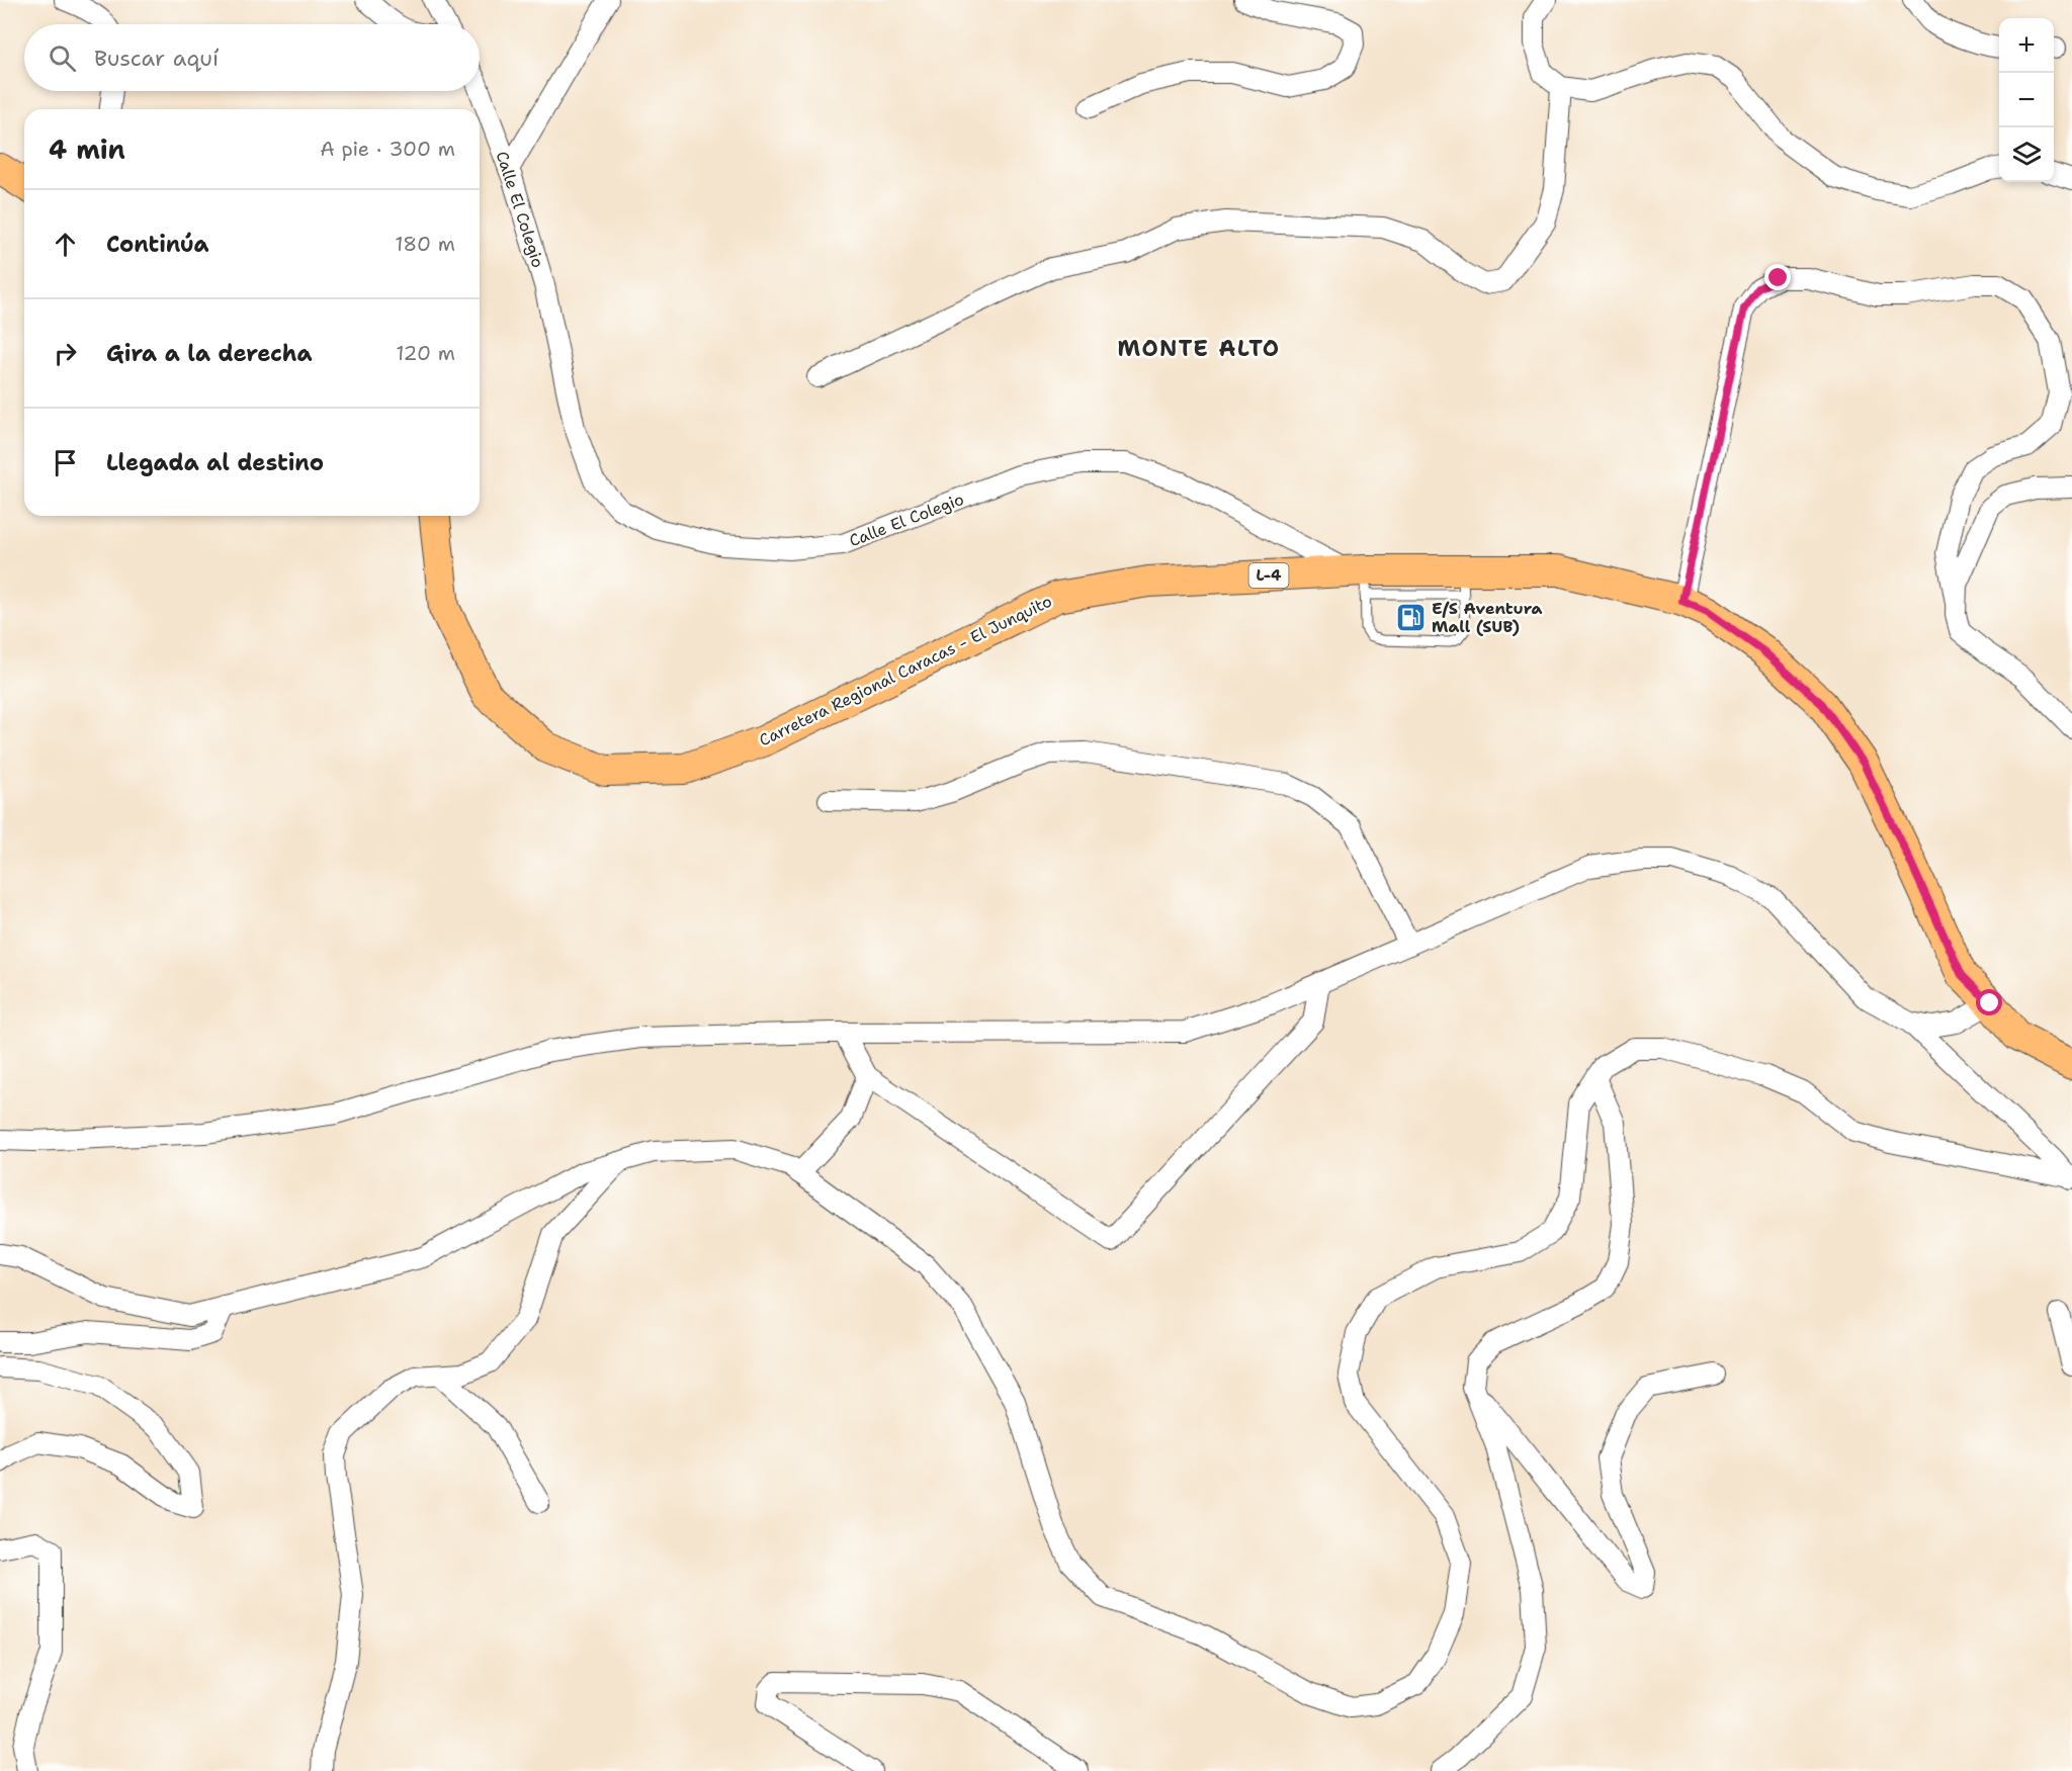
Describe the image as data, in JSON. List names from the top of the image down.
{
  "streets": {
    "main road": ["L-4", "Carretera Regional Caracas - El Junquito"],
    "street": ["Calle El Colegio"]
  },
  "crossings": [
    ["Calle El Colegio", "Carretera Regional Caracas - El Junquito"]
  ],
  "districts": ["MONTE ALTO"],
  "places": {
    "fuel station": ["E/S Aventura Mall (SUB)"]
  },
  "page": {
    "map_buttons": ["+", "−"],
    "search": "Buscar aquí",
    "heading": ["4 min", "A pie · 300 m"],
    "list": [
      ["Continúa", "180 m"],
      ["Gira a la derecha", "120 m"],
      "Llegada al destino"
    ]
  }
}
